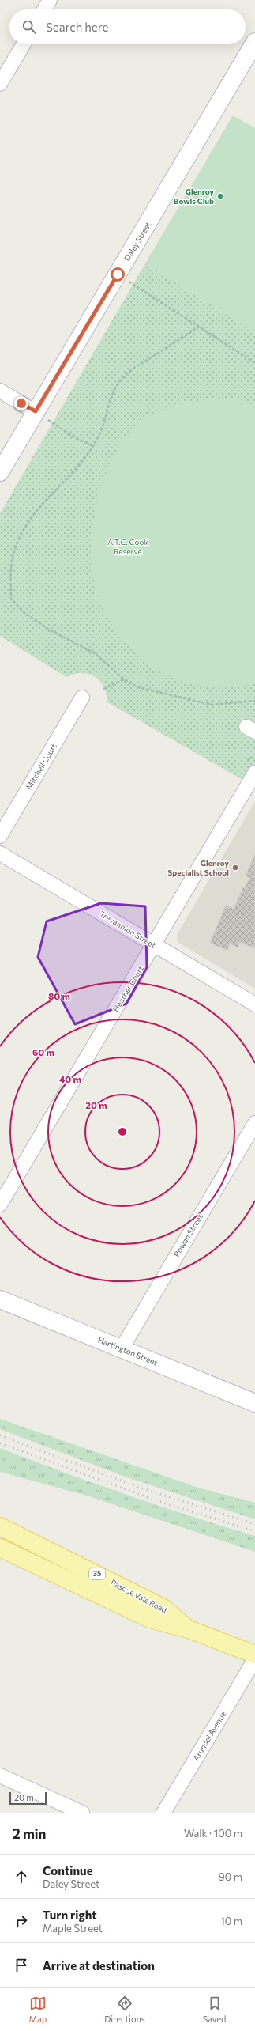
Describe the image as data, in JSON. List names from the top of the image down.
{
  "streets": {
    "main road": ["35", "Pascoe Vale Road"],
    "street": [
      "Daley Street",
      "Mitchell Court",
      "Trevannion Street",
      "Heather Court",
      "Rowan Street",
      "Hartington Street",
      "Arundel Avenue"
    ]
  },
  "crossings": [
    ["Trevannion Street", "Heather Court"],
    ["Rowan Street", "Hartington Street"]
  ],
  "parks": ["A.T.C. Cook Reserve"],
  "places": ["Glenroy Bowls Club", "Glenroy Specialist School"],
  "scale_bar": "20 m",
  "page": {
    "search": "Search here",
    "scale": "20 m",
    "heading": ["2 min", "Walk · 100 m"],
    "list": [
      ["Continue", "Daley Street", "90 m"],
      ["Turn right", "Maple Street", "10 m"],
      "Arrive at destination"
    ],
    "nav": ["Map", "Directions", "Saved"]
  },
  "rings": [
    "80 m",
    "60 m",
    "40 m",
    "20 m"
  ]
}
